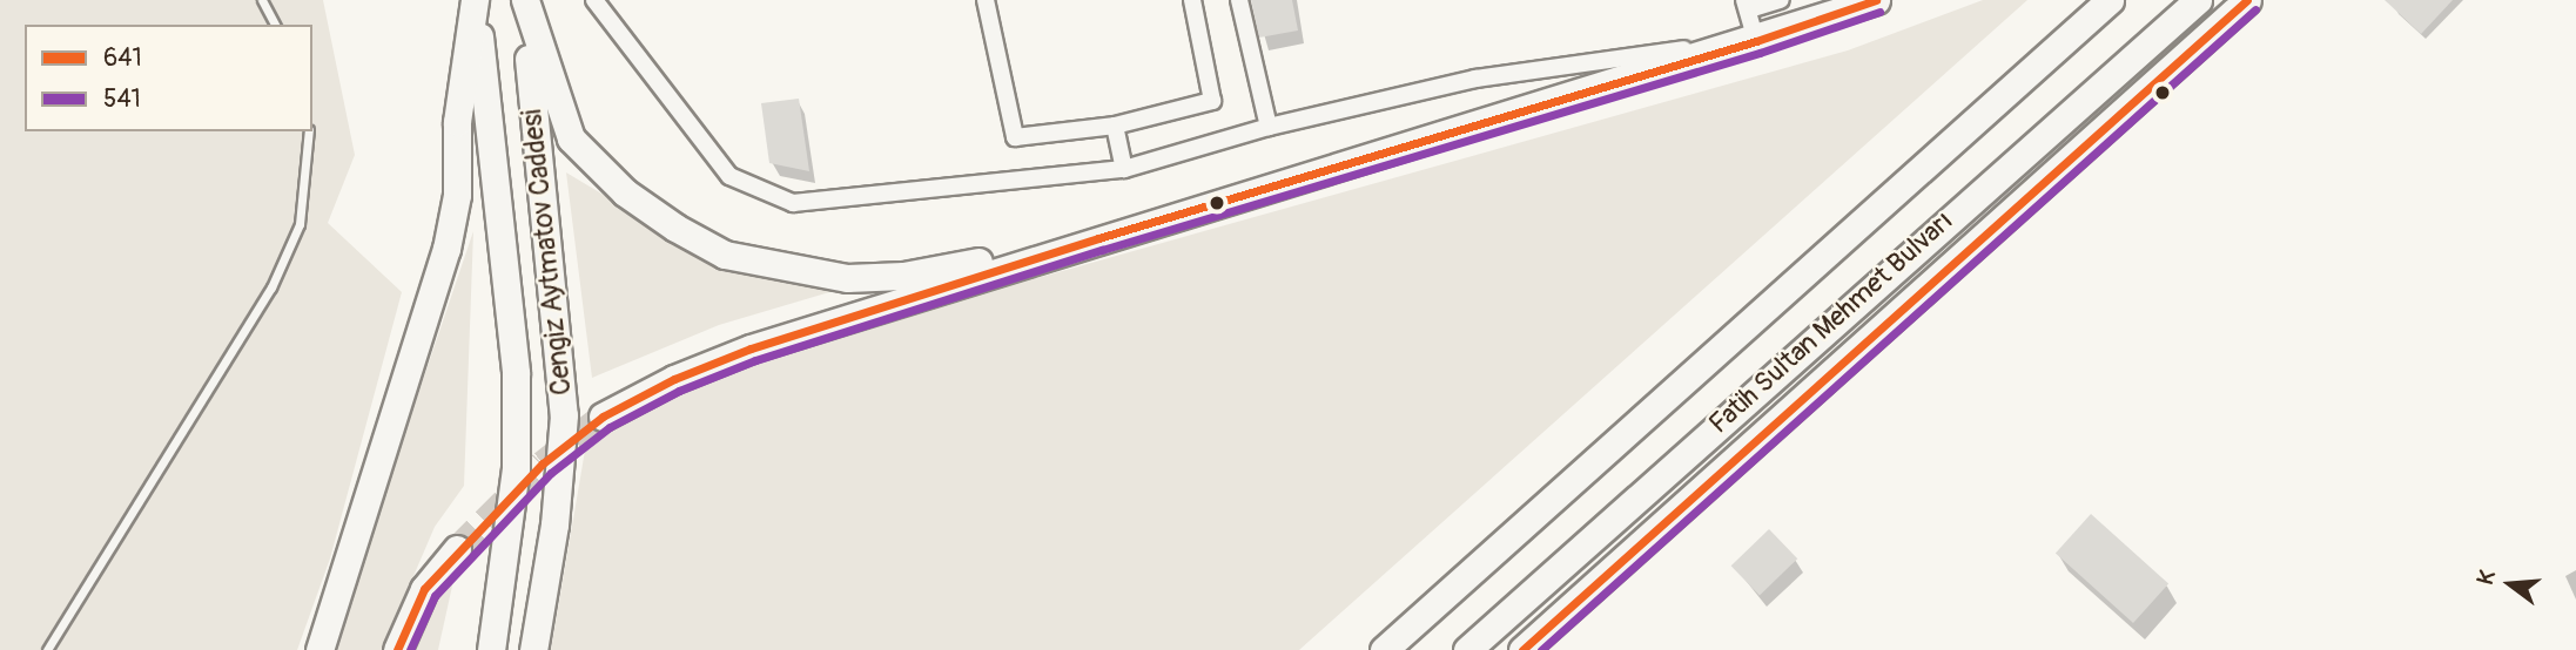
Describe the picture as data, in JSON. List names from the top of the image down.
{
  "streets": {
    "highway": ["Cengiz Aytmatov Caddesi", "Fatih Sultan Mehmet Bulvarı"]
  },
  "lines": ["transit line 641", "transit line 541"],
  "legend": ["641", "541"],
  "north": "left"
}
